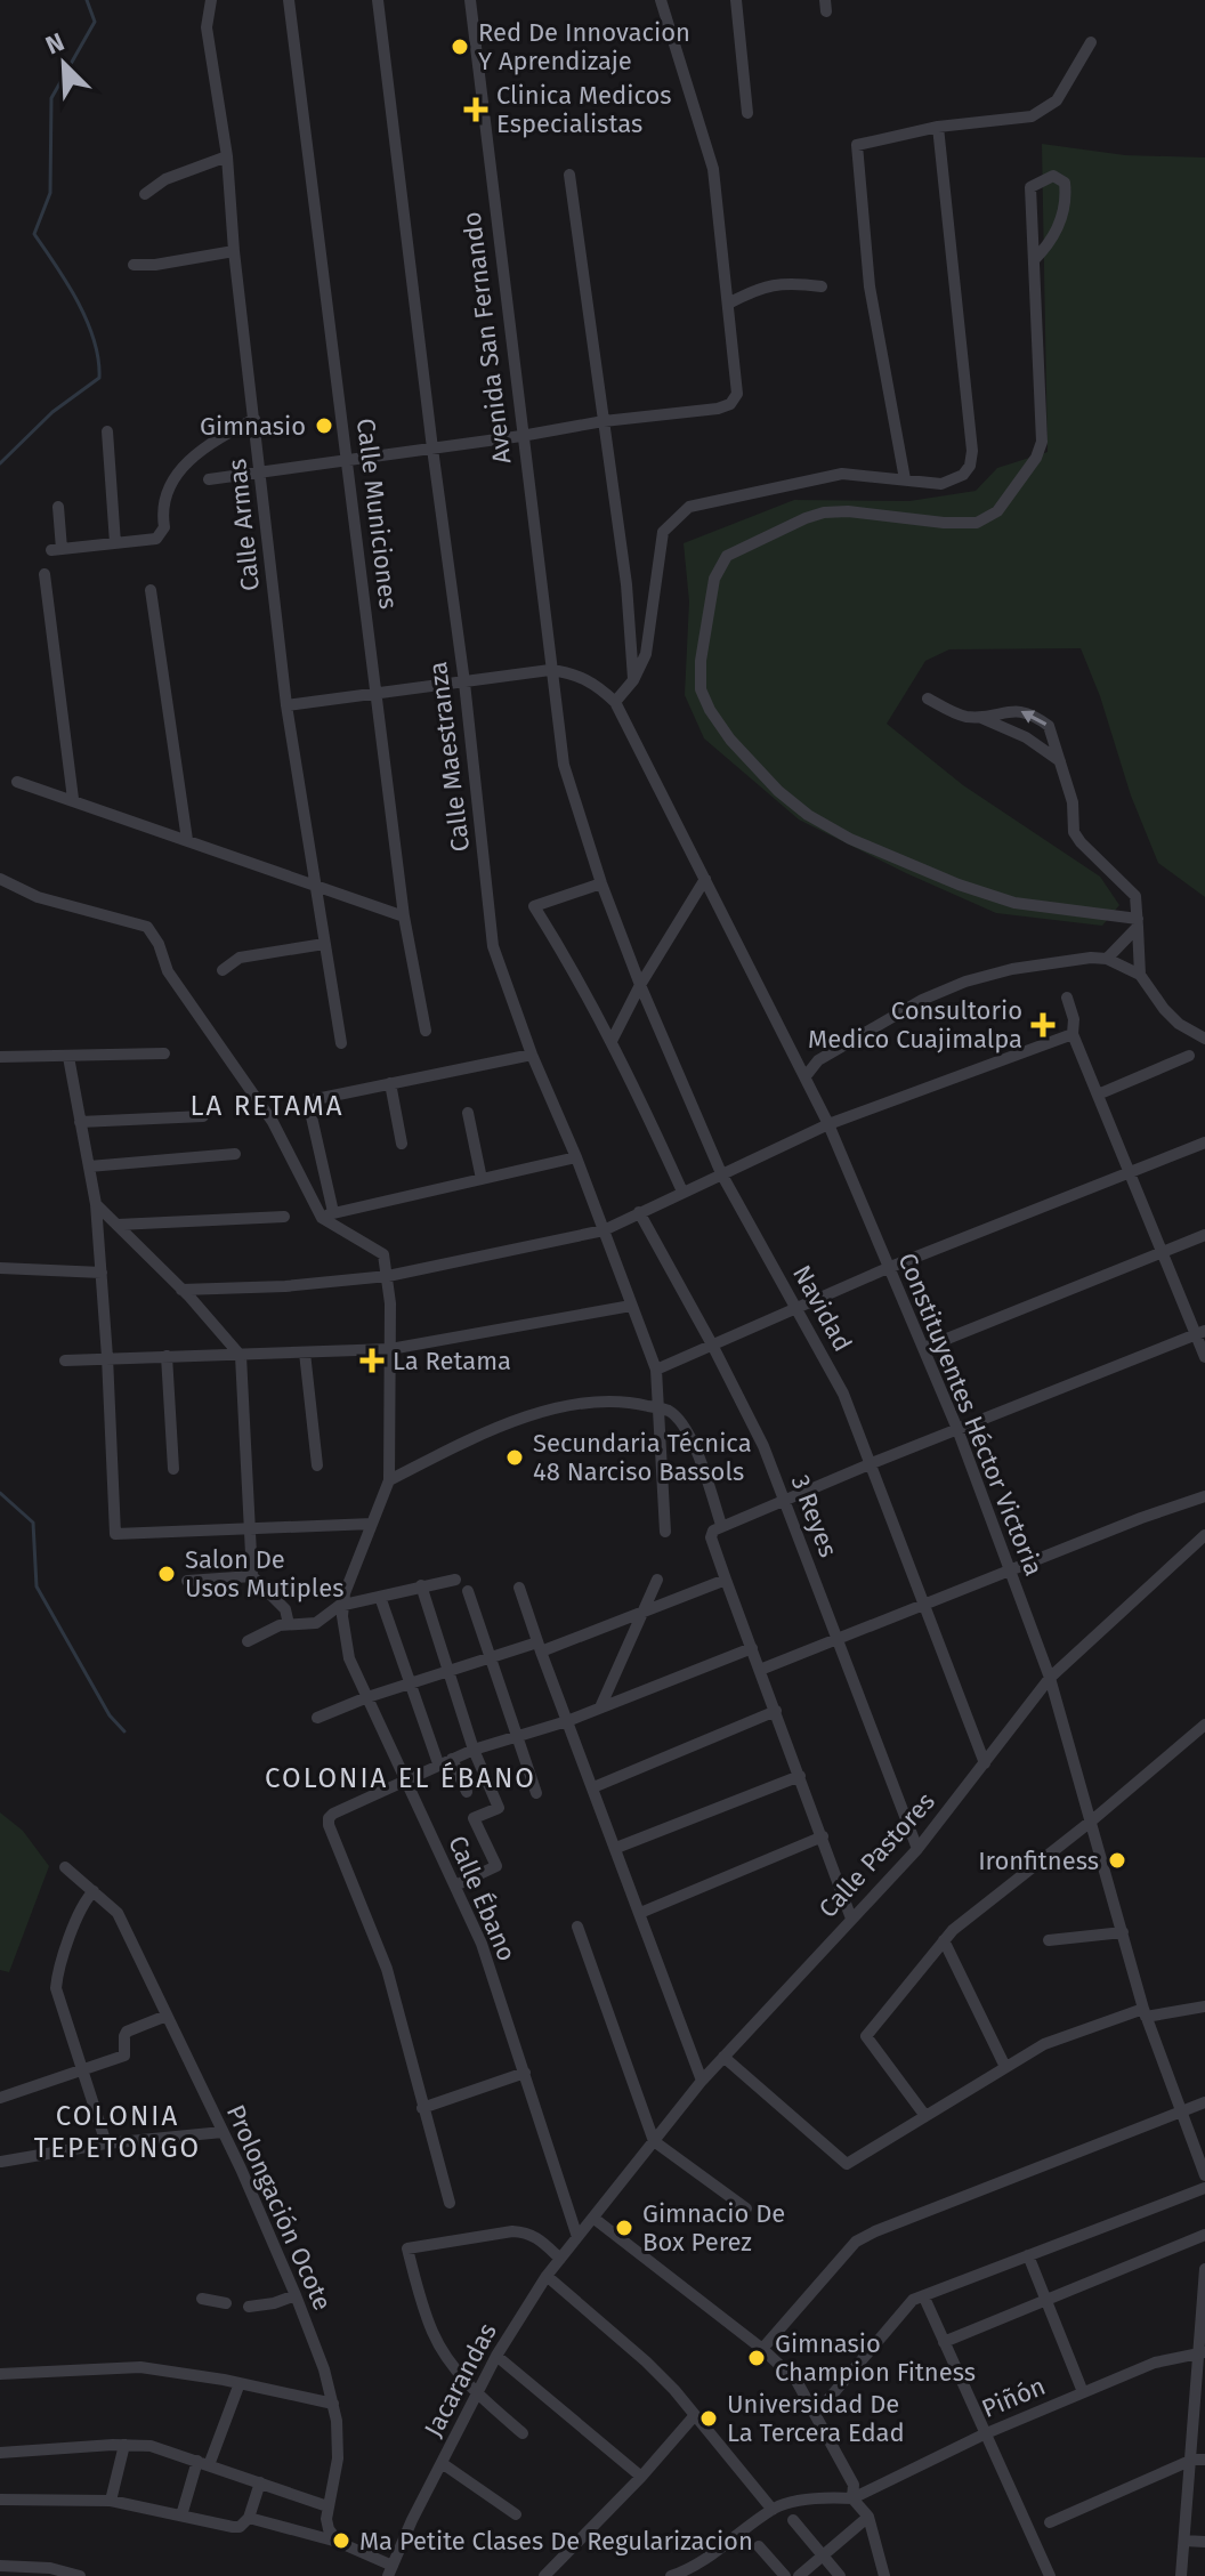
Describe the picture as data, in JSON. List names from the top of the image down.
{
  "streets": {
    "street": [
      "Avenida San Fernando",
      "Calle Municiones",
      "Calle Armas",
      "Calle Maestranza",
      "Navidad",
      "Constituyentes Héctor Victoria",
      "3 Reyes",
      "Calle Pastores",
      "Calle Ébano",
      "Prolongación Ocote",
      "Jacarandas",
      "Piñón"
    ]
  },
  "crossings": [
    ["Avenida San Fernando", "Navidad"],
    ["Navidad", "Calle Pastores"],
    ["Constituyentes Héctor Victoria", "Calle Pastores"],
    ["3 Reyes", "Calle Pastores"],
    ["Calle Pastores", "Jacarandas"],
    ["Calle Ébano", "Jacarandas"]
  ],
  "districts": ["LA RETAMA", "COLONIA EL ÉBANO", "COLONIA TEPETONGO"],
  "places": {
    "other": [
      "Red De Innovacion Y Aprendizaje",
      "Gimnasio",
      "Secundaria Técnica 48 Narciso Bassols",
      "Salon De Usos Mutiples",
      "Ironfitness",
      "Gimnacio De Box Perez",
      "Gimnasio Champion Fitness",
      "Universidad De La Tercera Edad",
      "Ma Petite Clases De Regularizacion"
    ],
    "health": ["Clinica Medicos Especialistas", "Consultorio Medico Cuajimalpa", "La Retama"]
  },
  "north": "top left"
}
